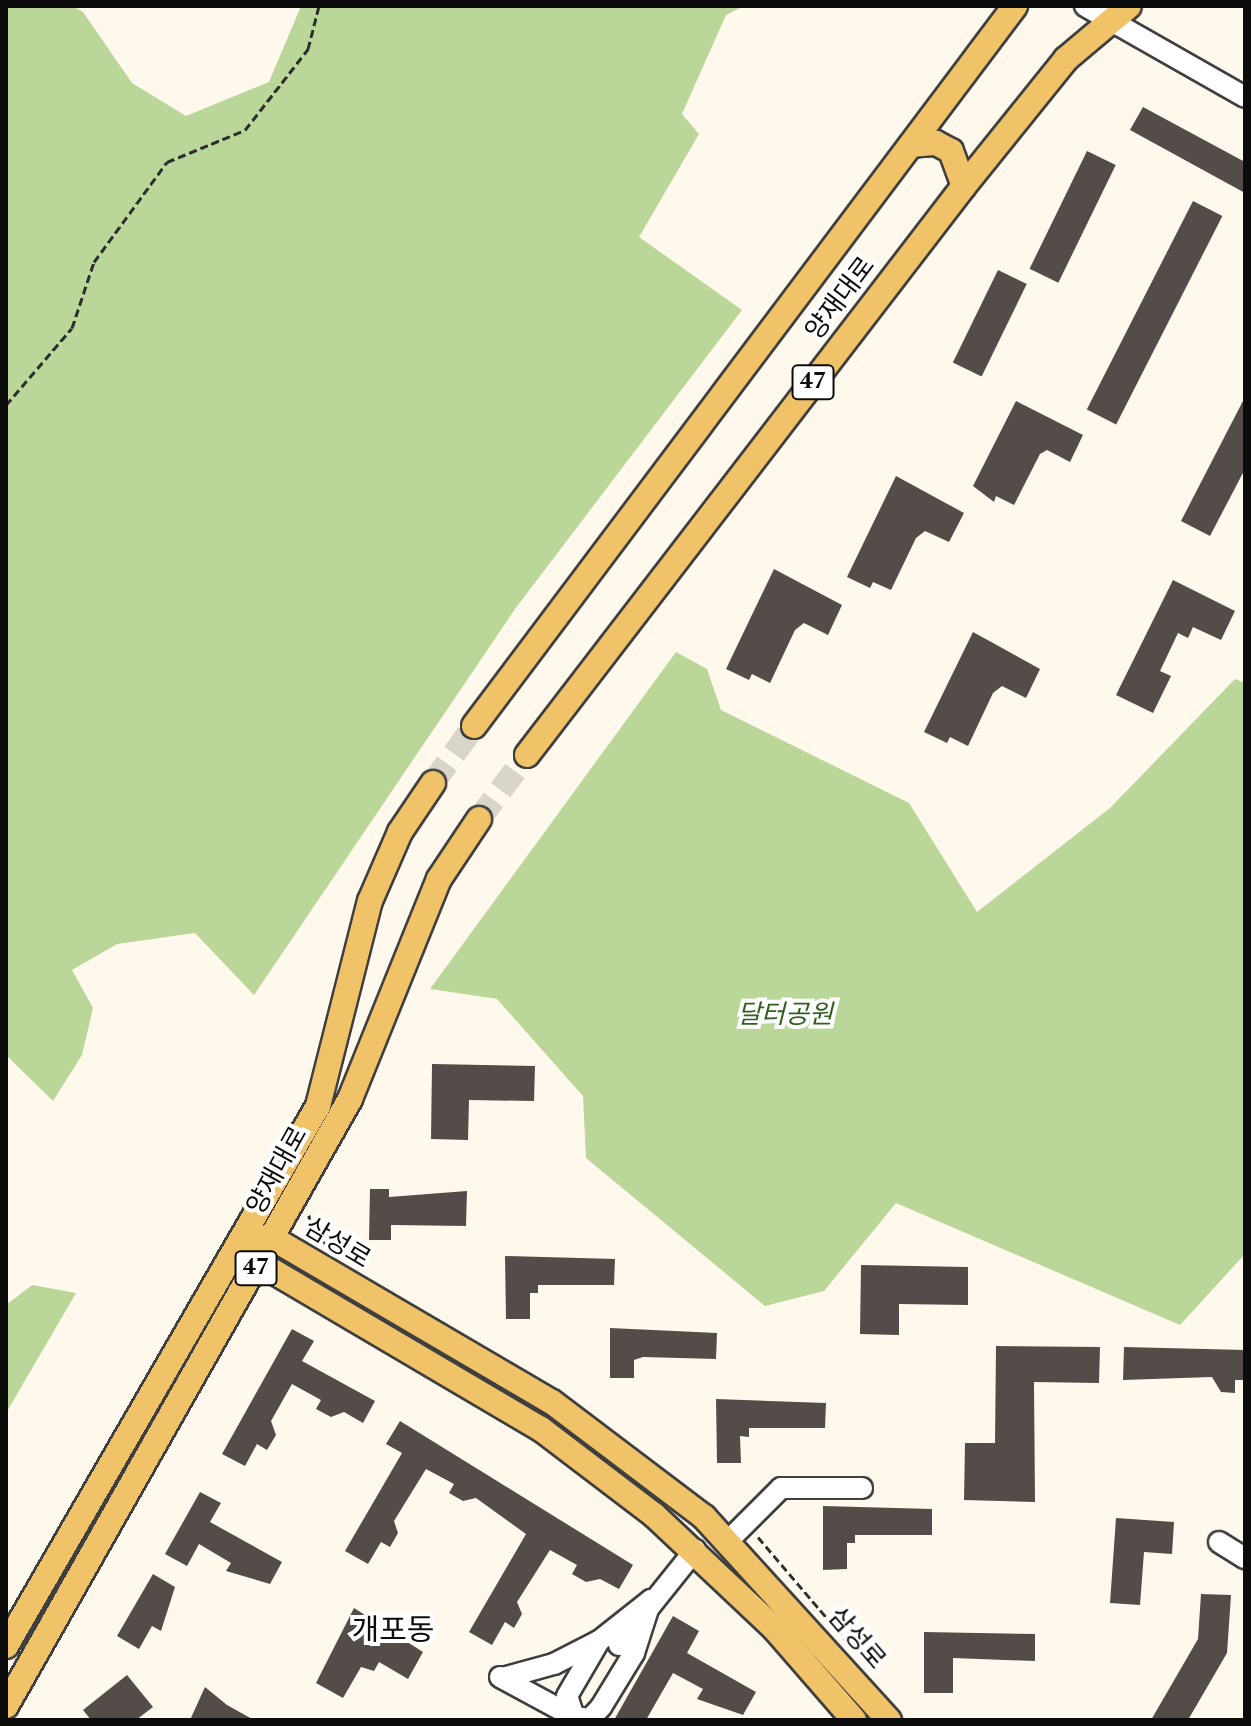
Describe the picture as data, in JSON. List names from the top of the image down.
{
  "streets": {
    "main road": ["양재대로", "47", "삼성로"]
  },
  "crossings": [
    ["양재대로", "삼성로"]
  ],
  "districts": ["개포동"],
  "parks": ["달터공원"]
}
